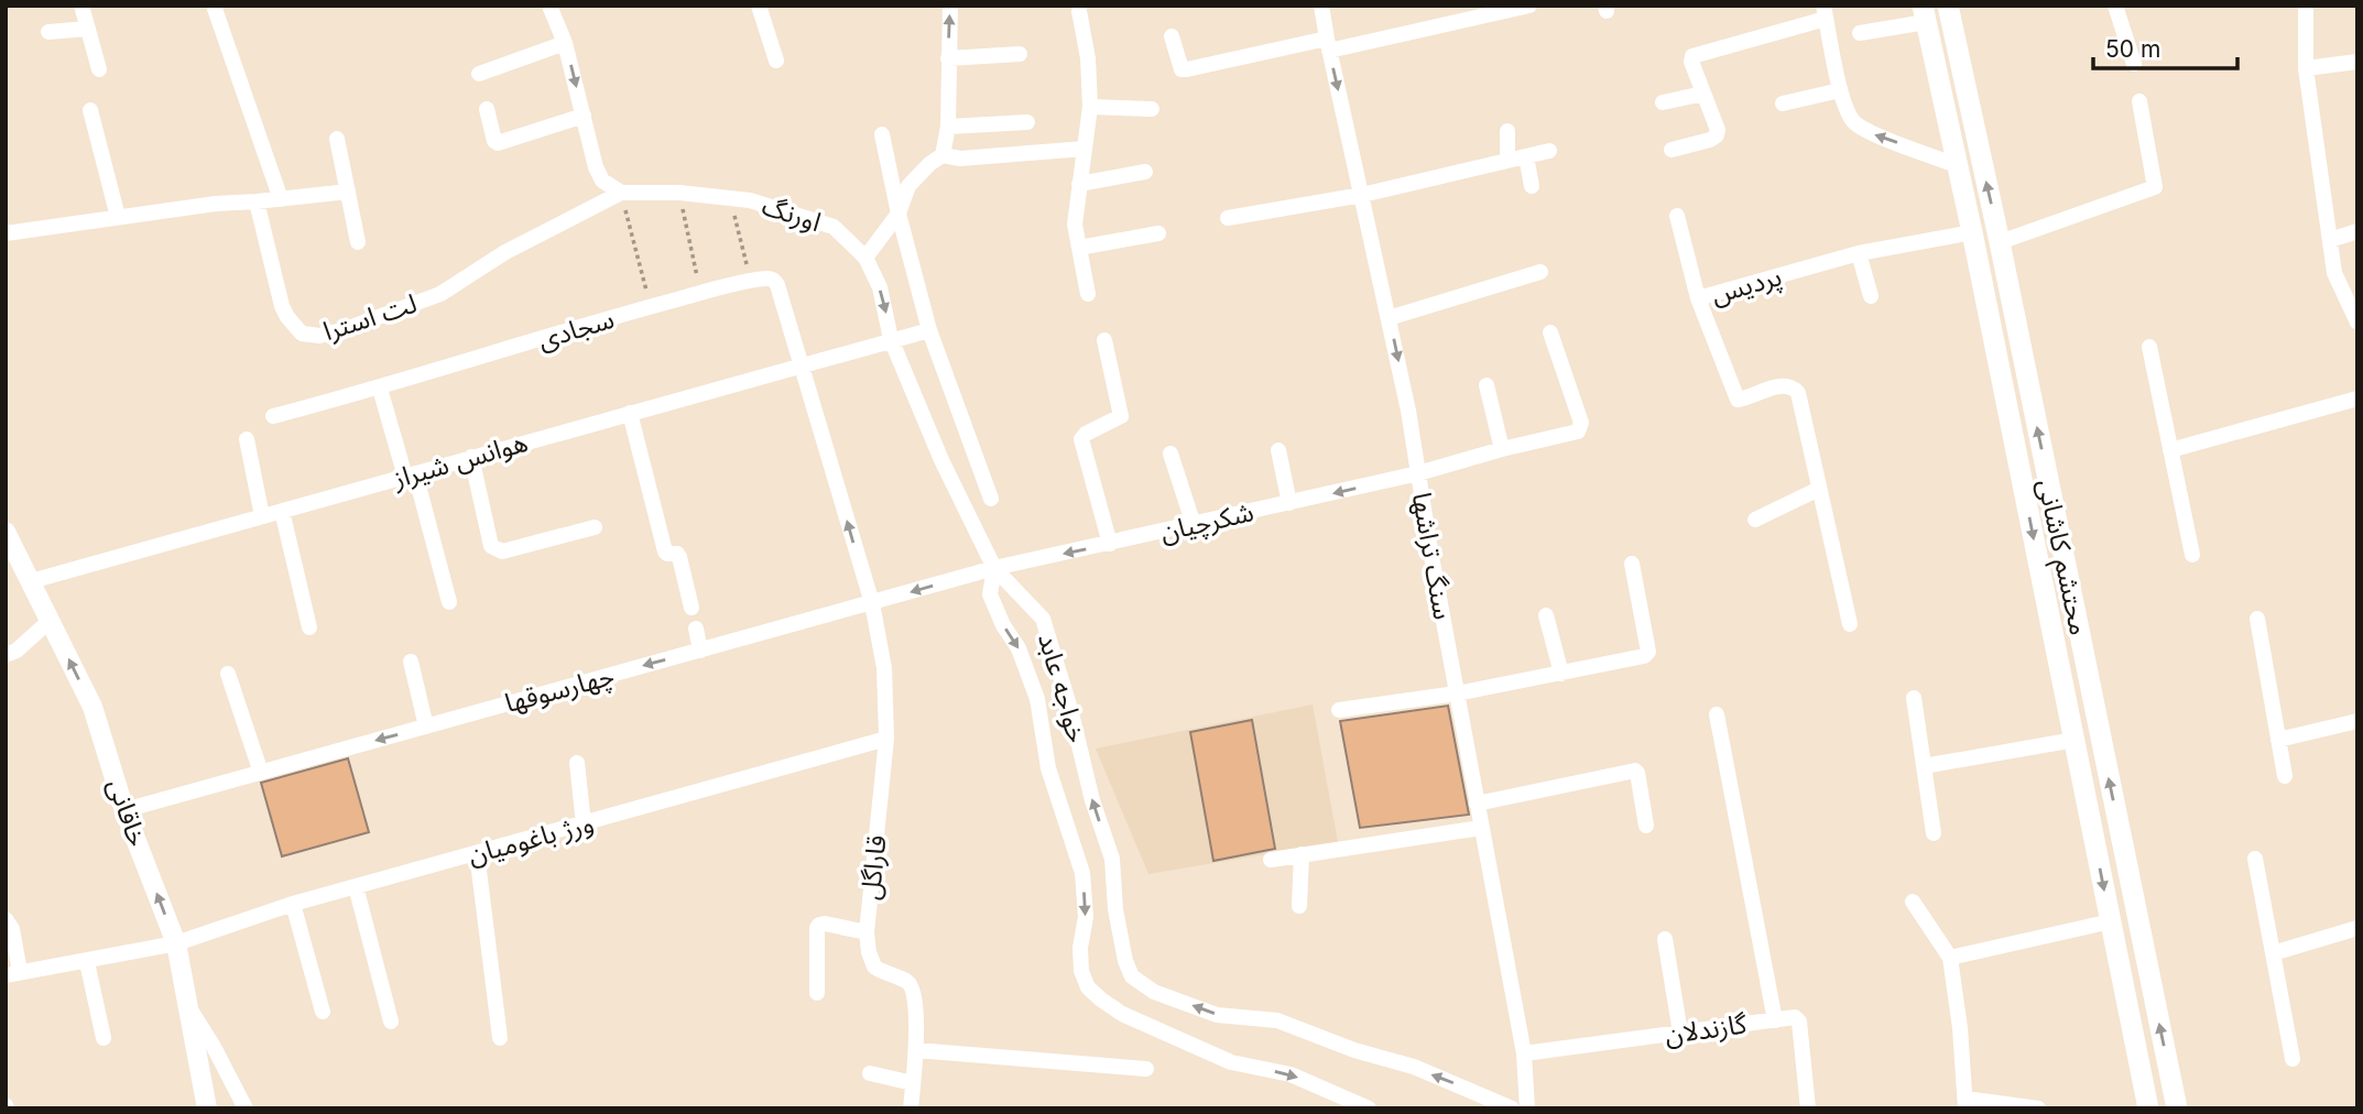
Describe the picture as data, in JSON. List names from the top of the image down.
{
  "streets": {
    "main road": ["محتشم کاشانی"],
    "street": [
      "اورنگ",
      "پردیس",
      "لت استرا",
      "سجادی",
      "هوانس شیراز",
      "شکرچیان",
      "سنگ تراشها",
      "خواجه عابد",
      "چهارسوقها",
      "خاقانی",
      "ورژ باغومیان",
      "قاراگل",
      "گازندلان"
    ]
  },
  "crossings": [
    ["اورنگ", "لت استرا"],
    ["اورنگ", "هوانس شیراز"],
    ["اورنگ", "شکرچیان"],
    ["اورنگ", "خواجه عابد"],
    ["اورنگ", "چهارسوقها"],
    ["پردیس", "محتشم کاشانی"],
    ["سجادی", "قاراگل"],
    ["هوانس شیراز", "خاقانی"],
    ["هوانس شیراز", "قاراگل"],
    ["شکرچیان", "سنگ تراشها"],
    ["شکرچیان", "خواجه عابد"],
    ["شکرچیان", "چهارسوقها"],
    ["سنگ تراشها", "گازندلان"],
    ["خواجه عابد", "چهارسوقها"],
    ["چهارسوقها", "خاقانی"],
    ["چهارسوقها", "قاراگل"],
    ["خاقانی", "ورژ باغومیان"],
    ["ورژ باغومیان", "قاراگل"]
  ],
  "one_way": ["شکرچیان", "چهارسوقها"],
  "scale_bar": "50 m"
}
